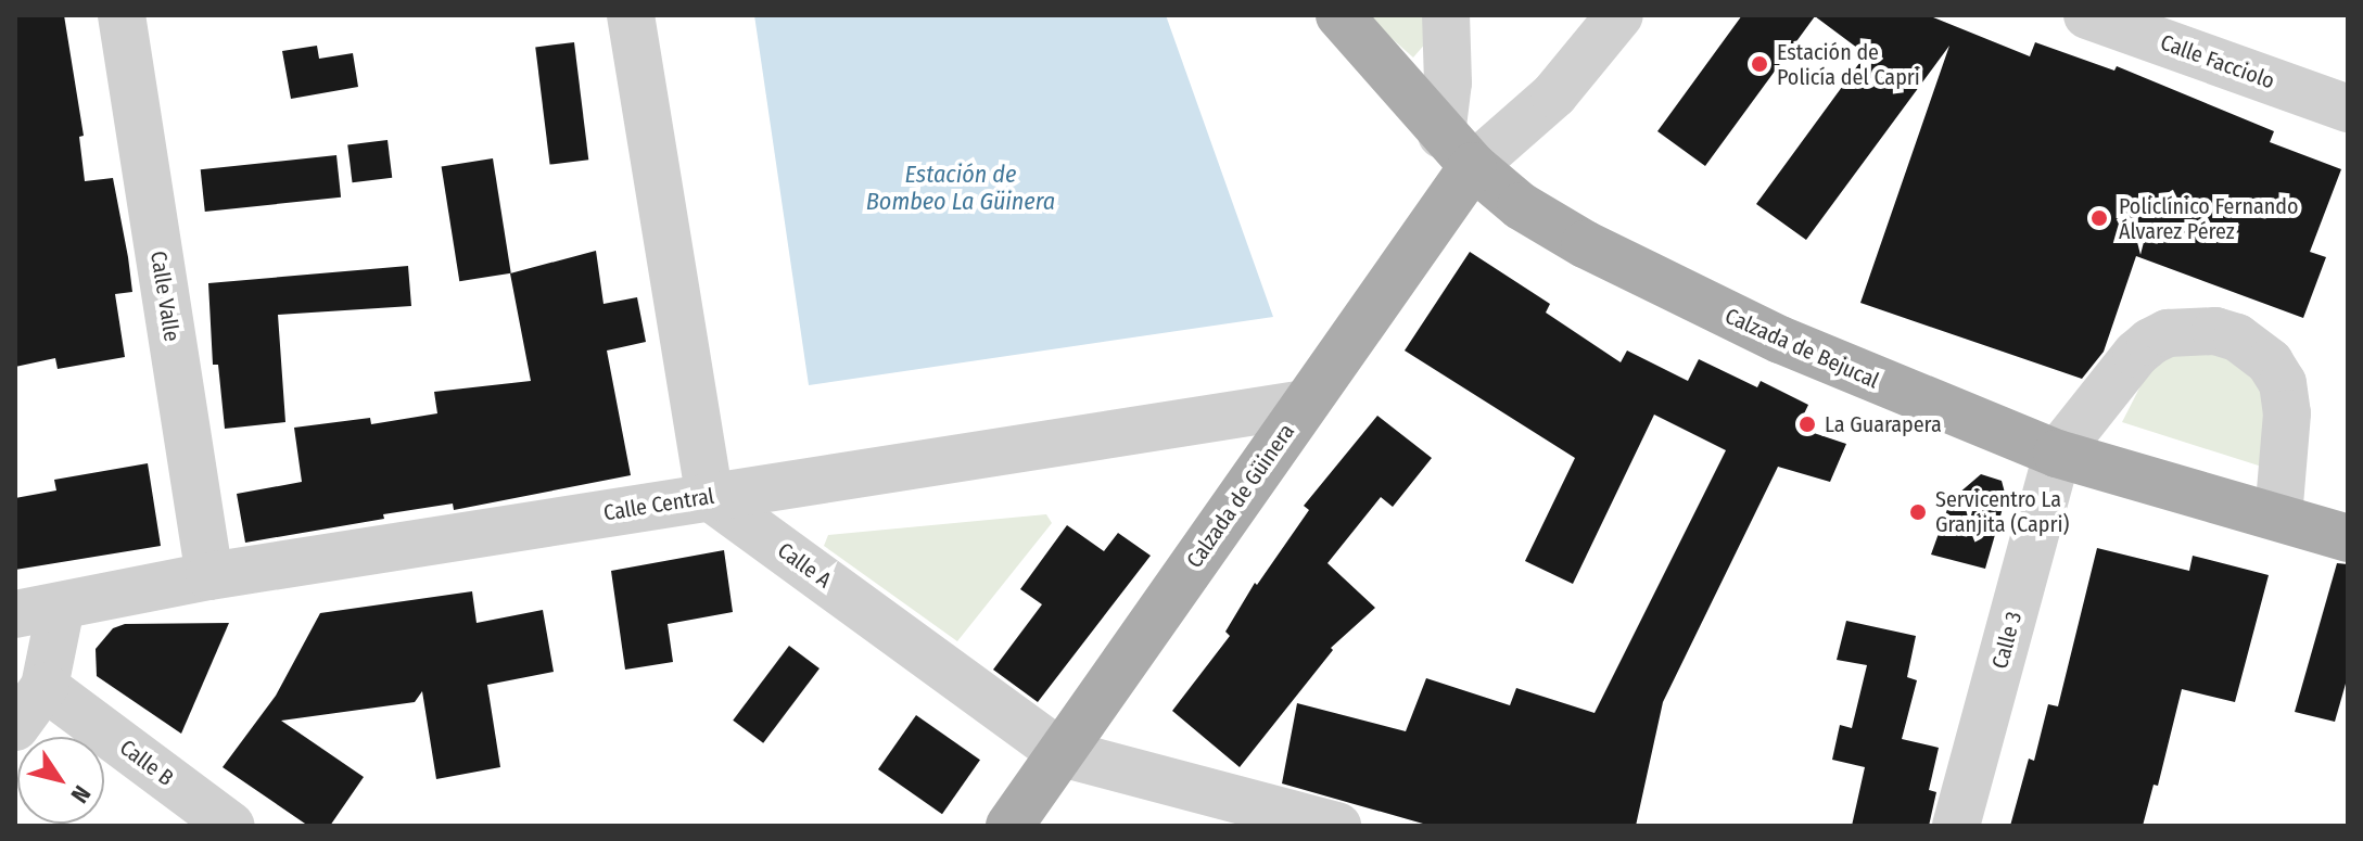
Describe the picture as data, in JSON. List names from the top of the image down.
{
  "streets": {
    "main road": ["Calzada de Bejucal", "Calzada de Güinera"],
    "street": [
      "Calle Facciolo",
      "Calle Valle",
      "Calle Central",
      "Calle A",
      "Calle 3",
      "Calle B"
    ]
  },
  "crossings": [
    ["Calle Valle", "Calle Central"],
    ["Calzada de Bejucal", "Calzada de Güinera"],
    ["Calzada de Bejucal", "Calle 3"],
    ["Calzada de Güinera", "Calle Central"],
    ["Calzada de Güinera", "Calle A"],
    ["Calle Central", "Calle A"]
  ],
  "water": ["Estación de Bombeo La Güinera"],
  "places": [
    "Estación de Policía del Capri",
    "Policlínico Fernando Álvarez Pérez",
    "La Guarapera",
    "Servicentro La Granjita (Capri)"
  ],
  "north": "bottom right"
}
